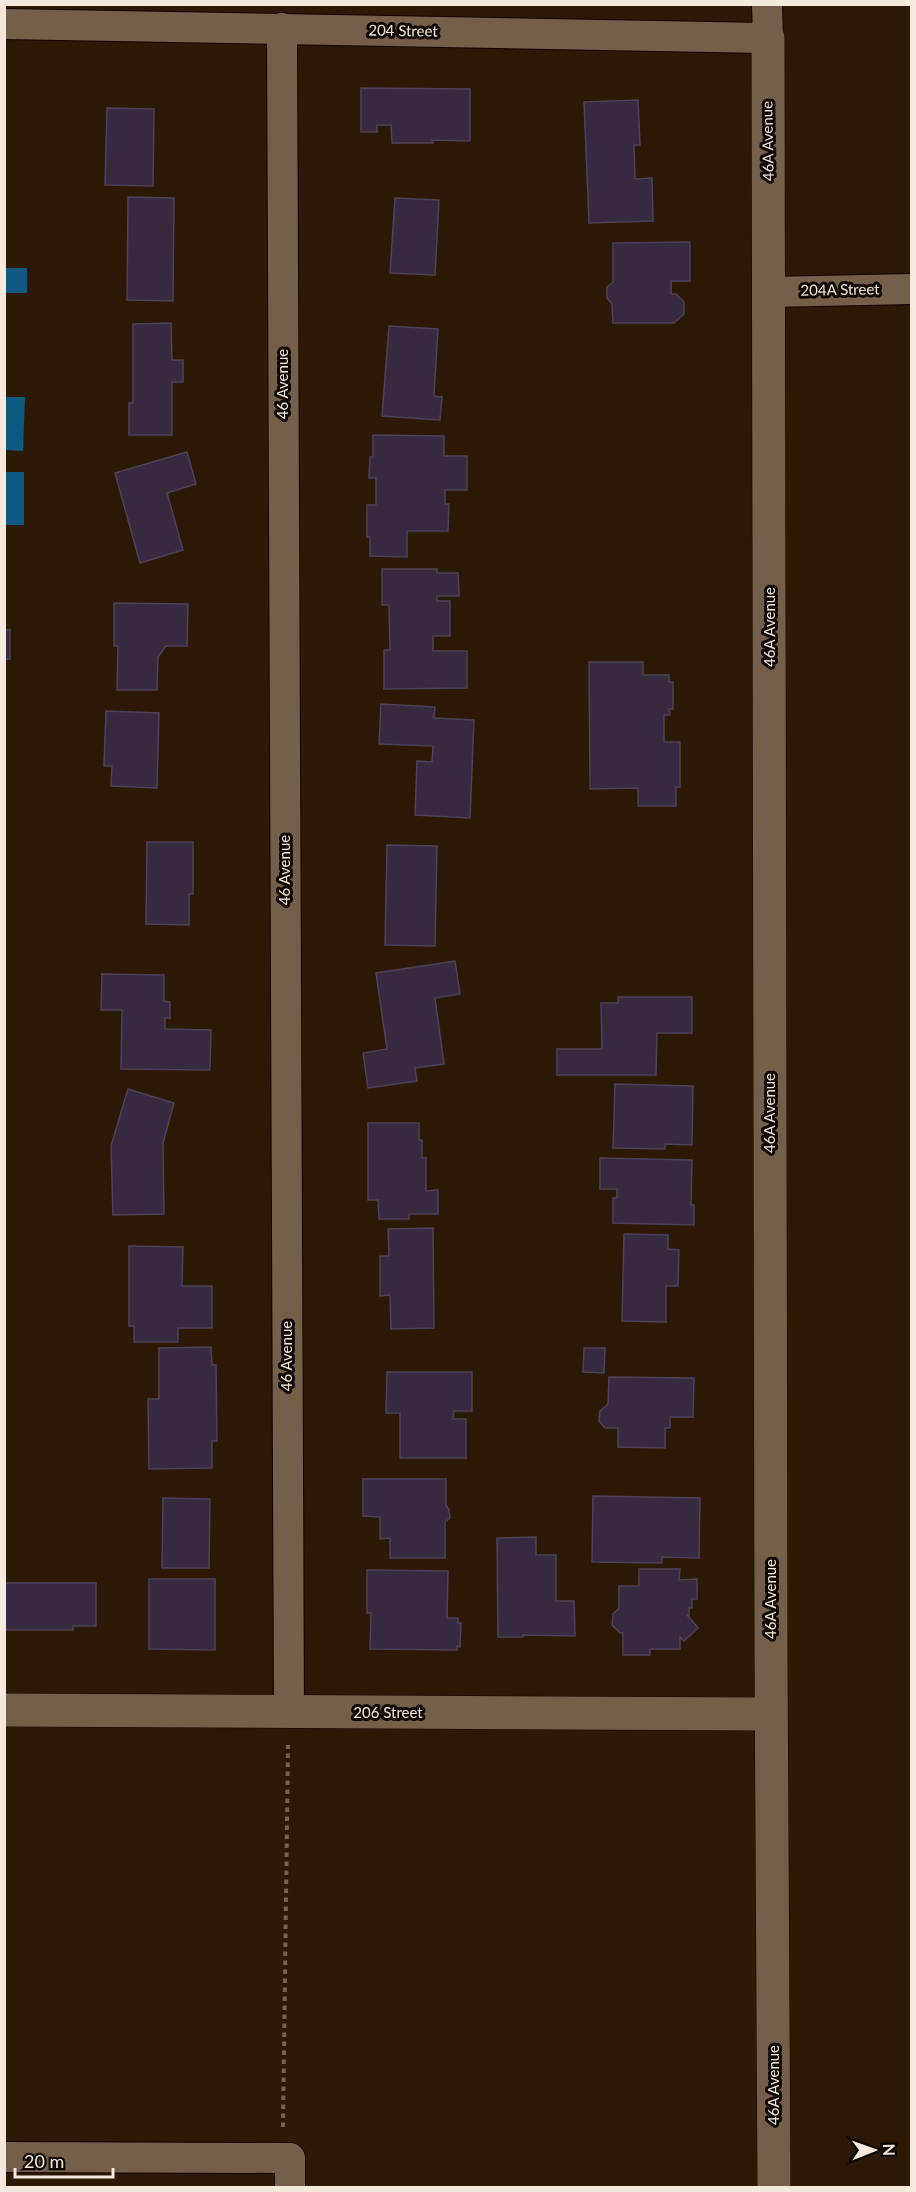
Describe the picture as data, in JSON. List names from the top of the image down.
{
  "streets": {
    "street": [
      "204 Street",
      "46A Avenue",
      "204A Street",
      "46 Avenue",
      "206 Street"
    ]
  },
  "crossings": [
    ["204 Street", "46A Avenue"],
    ["204 Street", "46 Avenue"],
    ["46A Avenue", "204A Street"],
    ["46A Avenue", "206 Street"],
    ["46 Avenue", "206 Street"]
  ],
  "scale_bar": "20 m",
  "north": "right"
}
